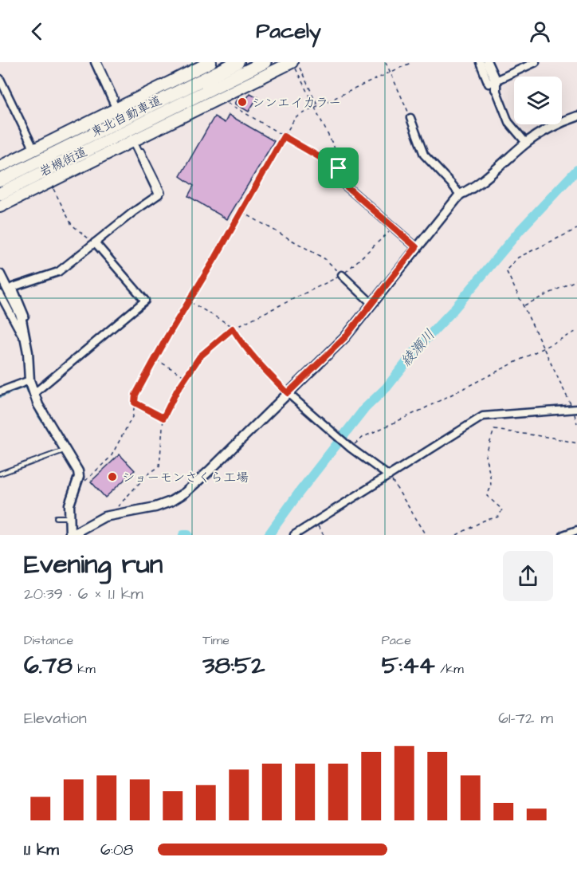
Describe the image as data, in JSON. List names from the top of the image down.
{
  "streets": {
    "highway": ["東北自動車道", "岩槻街道"]
  },
  "water": ["綾瀬川"],
  "places": ["シンエイカラー", "ショーモンさくら工場"],
  "page": {
    "header": "Pacely",
    "heading": ["Evening run", "20:39 · 6 × 1.1 km"],
    "stats": [
      ["Distance", "6.78 km"],
      ["Time", "38:52"],
      ["Pace", "5:44 /km"]
    ],
    "chart": ["Elevation", "61–72 m"],
    "list": [
      {
        "name": "1.1 km",
        "note": "6:08"
      }
    ]
  }
}
